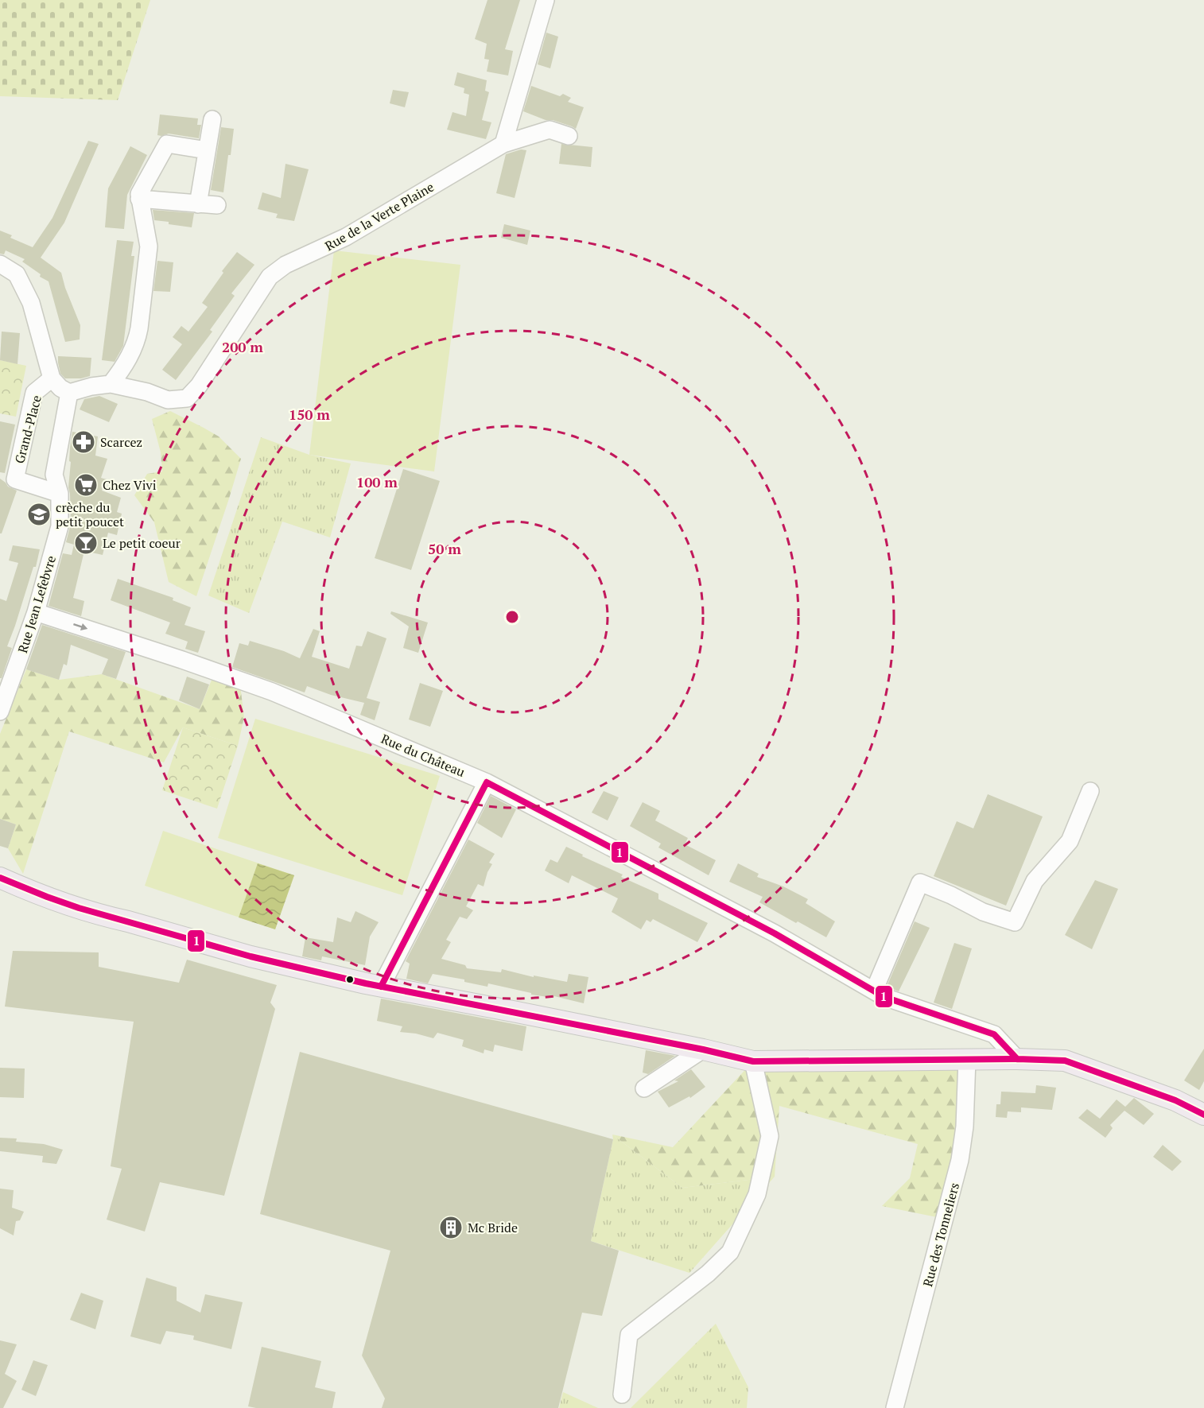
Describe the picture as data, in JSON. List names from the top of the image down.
{
  "streets": {
    "street": [
      "Rue de la Verte Plaine",
      "Grand-Place",
      "Rue Jean Lefebvre",
      "Rue du Château",
      "Rue des Tonneliers"
    ]
  },
  "crossings": [
    ["Grand-Place", "Rue Jean Lefebvre"],
    ["Rue Jean Lefebvre", "Rue du Château"]
  ],
  "one_way": ["Rue du Château"],
  "places": {
    "pharmacy": ["Scarcez"],
    "supermarket": ["Chez Vivi"],
    "school or university": ["crèche du petit poucet"],
    "bar": ["Le petit coeur"],
    "building": ["Mc Bride"]
  },
  "lines": ["transit line 1"],
  "rings": [
    "200 m",
    "150 m",
    "100 m",
    "50 m"
  ]
}
